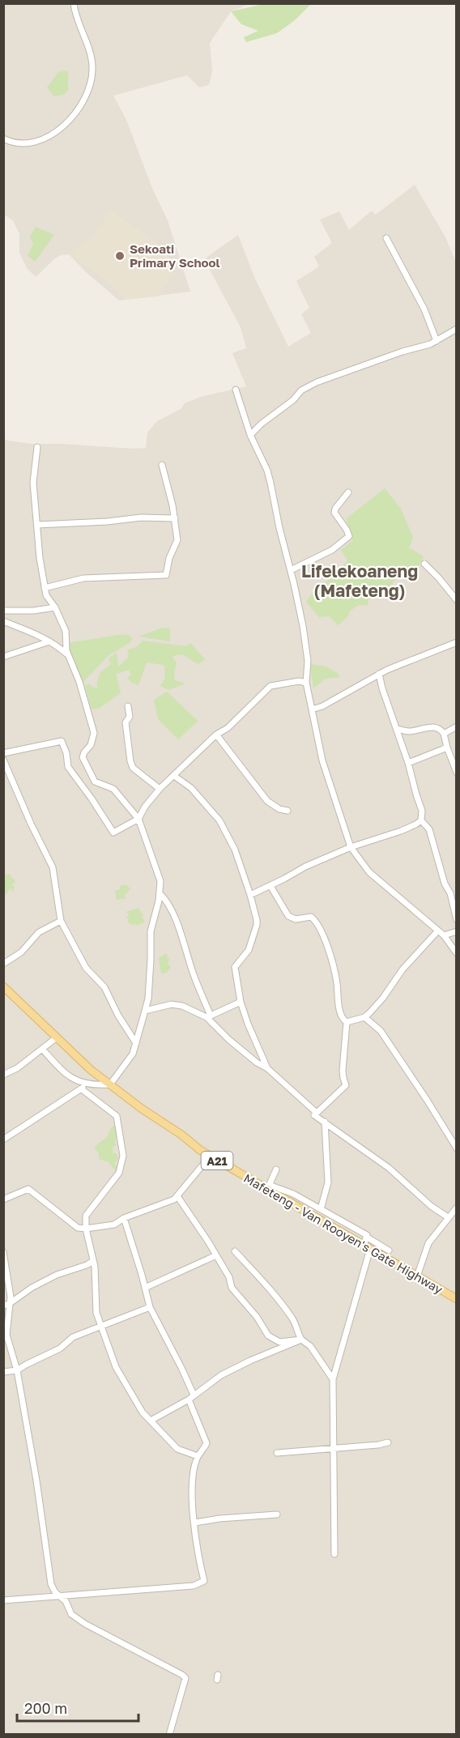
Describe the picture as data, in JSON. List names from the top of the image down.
{
  "streets": {
    "main road": ["A21", "Mafeteng - Van Rooyen's Gate Highway"]
  },
  "districts": ["Lifelekoaneng (Mafeteng)"],
  "places": ["Sekoati Primary School"],
  "scale_bar": "200 m"
}
